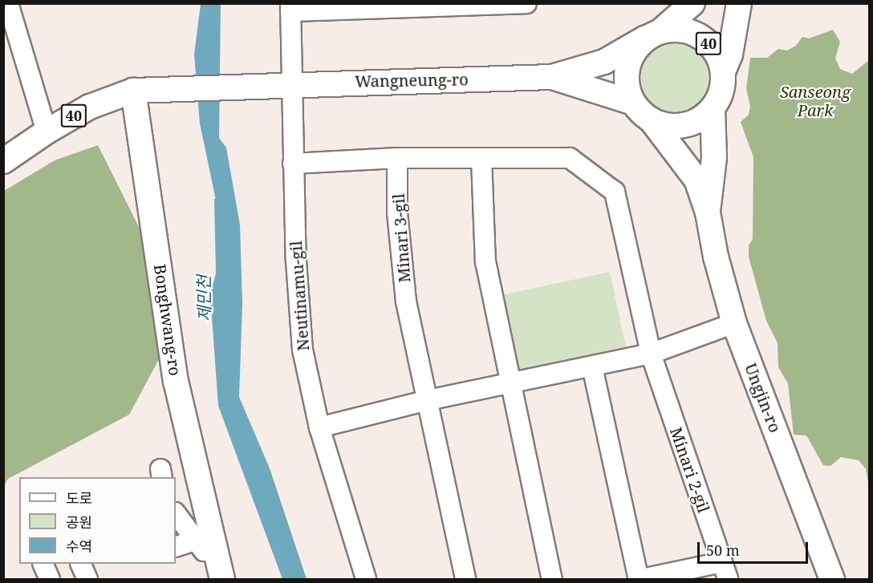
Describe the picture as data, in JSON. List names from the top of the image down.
{
  "streets": {
    "main road": [
      "40",
      "Wangneung-ro",
      "Bonghwang-ro",
      "Ungjin-ro"
    ],
    "street": ["Minari 3-gil", "Neutinamu-gil", "Minari 2-gil"]
  },
  "crossings": [
    ["40", "Wangneung-ro"],
    ["40", "Neutinamu-gil"],
    ["40", "Bonghwang-ro"],
    ["Wangneung-ro", "Neutinamu-gil"]
  ],
  "water": ["제민천"],
  "parks": ["Sanseong Park"],
  "legend": ["도로", "공원", "수역"],
  "scale_bar": "50 m"
}
